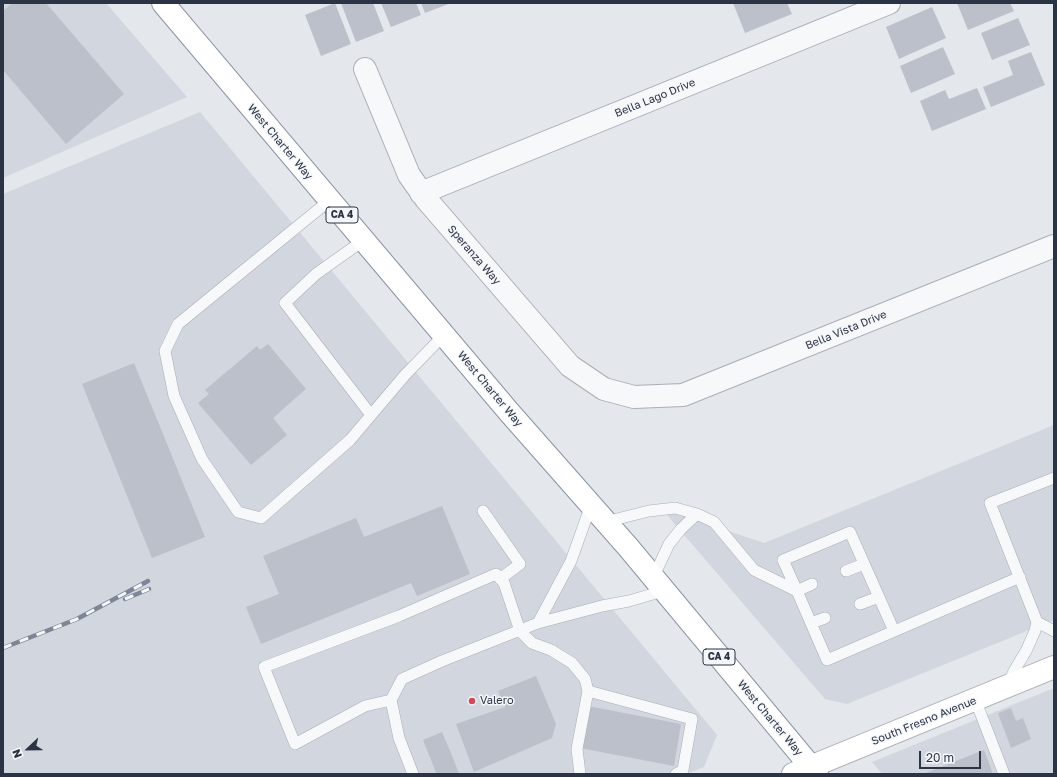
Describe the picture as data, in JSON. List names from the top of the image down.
{
  "streets": {
    "main road": ["West Charter Way", "CA 4", "South Fresno Avenue"],
    "street": ["Bella Lago Drive", "Speranza Way", "Bella Vista Drive"]
  },
  "crossings": [
    ["Bella Lago Drive", "Speranza Way"],
    ["West Charter Way", "South Fresno Avenue"],
    ["Speranza Way", "Bella Vista Drive"]
  ],
  "places": ["Valero"],
  "scale_bar": "20 m",
  "north": "left"
}
